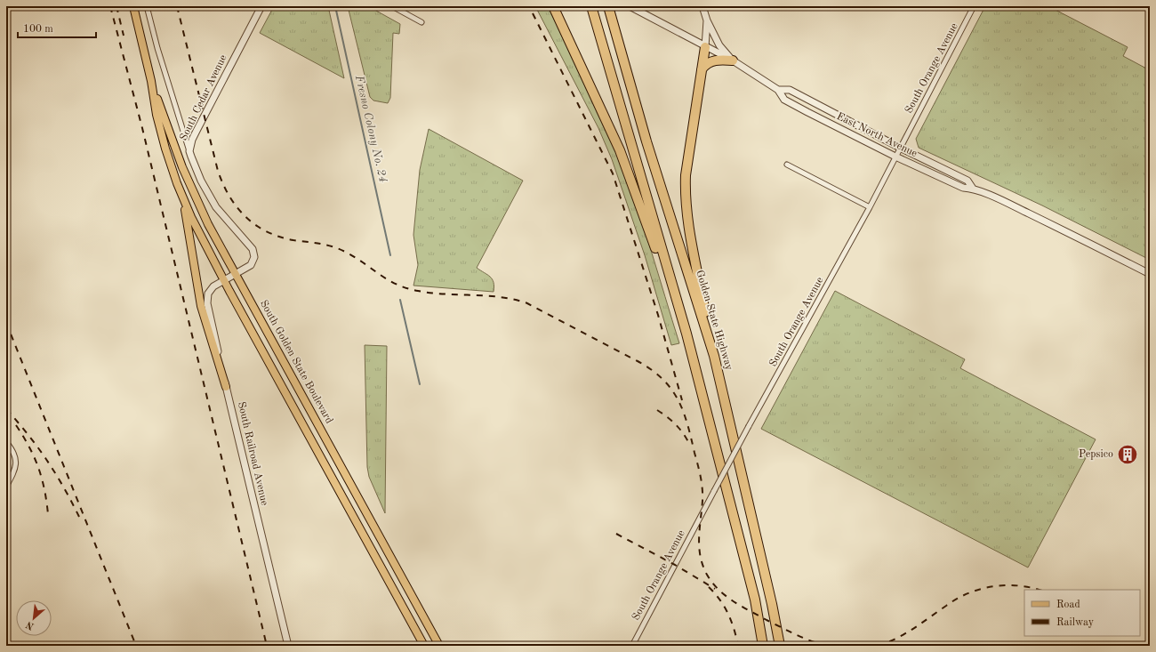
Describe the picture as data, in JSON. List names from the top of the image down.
{
  "streets": {
    "highway": ["Golden State Highway"],
    "main road": ["South Golden State Boulevard"],
    "street": [
      "South Orange Avenue",
      "South Cedar Avenue",
      "East North Avenue",
      "South Railroad Avenue"
    ]
  },
  "crossings": [
    ["South Orange Avenue", "East North Avenue"],
    ["South Cedar Avenue", "South Golden State Boulevard"],
    ["South Cedar Avenue", "South Railroad Avenue"],
    ["South Golden State Boulevard", "South Railroad Avenue"]
  ],
  "water": ["Fresno Colony No. 24"],
  "places": {
    "building": ["Pepsico"]
  },
  "legend": ["Road", "Railway"],
  "scale_bar": "100 m",
  "north": "bottom left"
}
